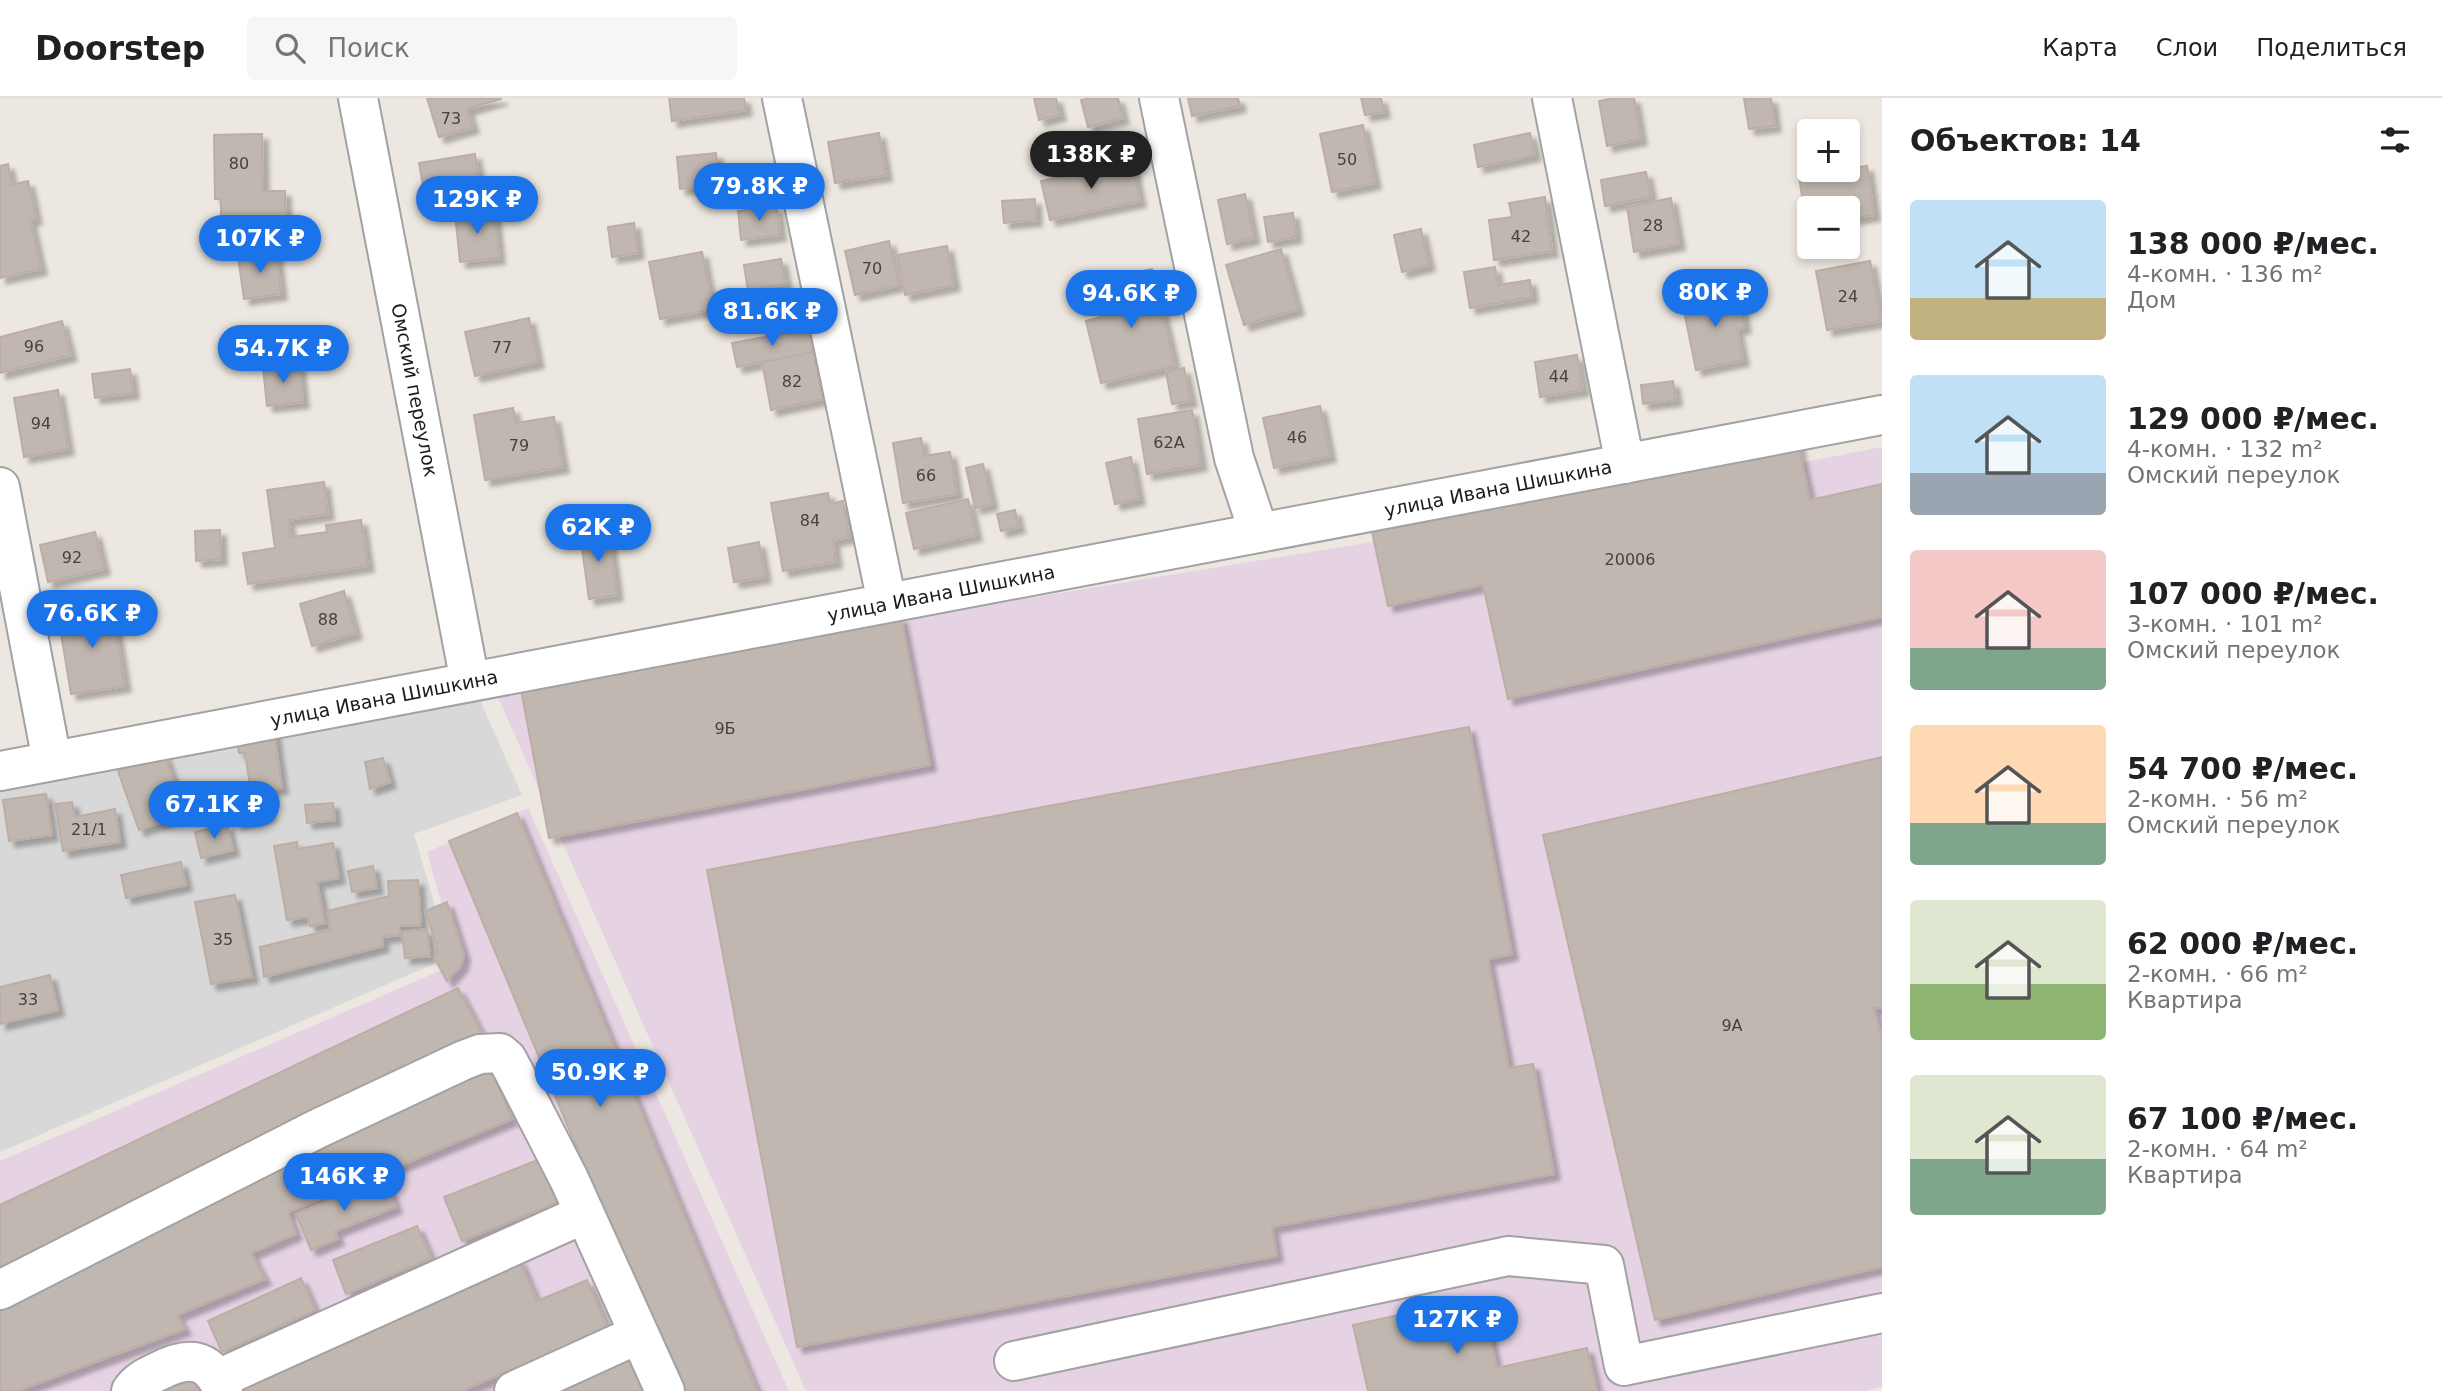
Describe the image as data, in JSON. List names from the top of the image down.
{
  "streets": {
    "street": ["Омский переулок", "улица Ивана Шишкина"]
  },
  "crossings": [
    ["Омский переулок", "улица Ивана Шишкина"]
  ],
  "house_numbers": [
    "73",
    "50",
    "80",
    "28",
    "42",
    "70",
    "24",
    "96",
    "77",
    "44",
    "82",
    "94",
    "46",
    "62А",
    "79",
    "66",
    "84",
    "92",
    "20006",
    "88",
    "9Б",
    "21/1",
    "35",
    "33",
    "9А"
  ],
  "page": {
    "header": "Doorstep",
    "search": "Поиск",
    "nav": ["Карта", "Слои", "Поделиться"],
    "heading": "Объектов: 14",
    "map_buttons": ["+", "−"],
    "price": [
      "138K ₽",
      "79.8K ₽",
      "129K ₽",
      "107K ₽",
      "80K ₽",
      "94.6K ₽",
      "81.6K ₽",
      "54.7K ₽",
      "62K ₽",
      "76.6K ₽",
      "67.1K ₽",
      "50.9K ₽",
      "146K ₽",
      "127K ₽"
    ],
    "list": [
      {
        "name": "138 000 ₽/мес.",
        "note": "4-комн. · 136 m² · Дом"
      },
      {
        "name": "129 000 ₽/мес.",
        "note": "4-комн. · 132 m² · Омский переулок"
      },
      {
        "name": "107 000 ₽/мес.",
        "note": "3-комн. · 101 m² · Омский переулок"
      },
      {
        "name": "54 700 ₽/мес.",
        "note": "2-комн. · 56 m² · Омский переулок"
      },
      {
        "name": "62 000 ₽/мес.",
        "note": "2-комн. · 66 m² · Квартира"
      },
      {
        "name": "67 100 ₽/мес.",
        "note": "2-комн. · 64 m² · Квартира"
      }
    ]
  }
}
